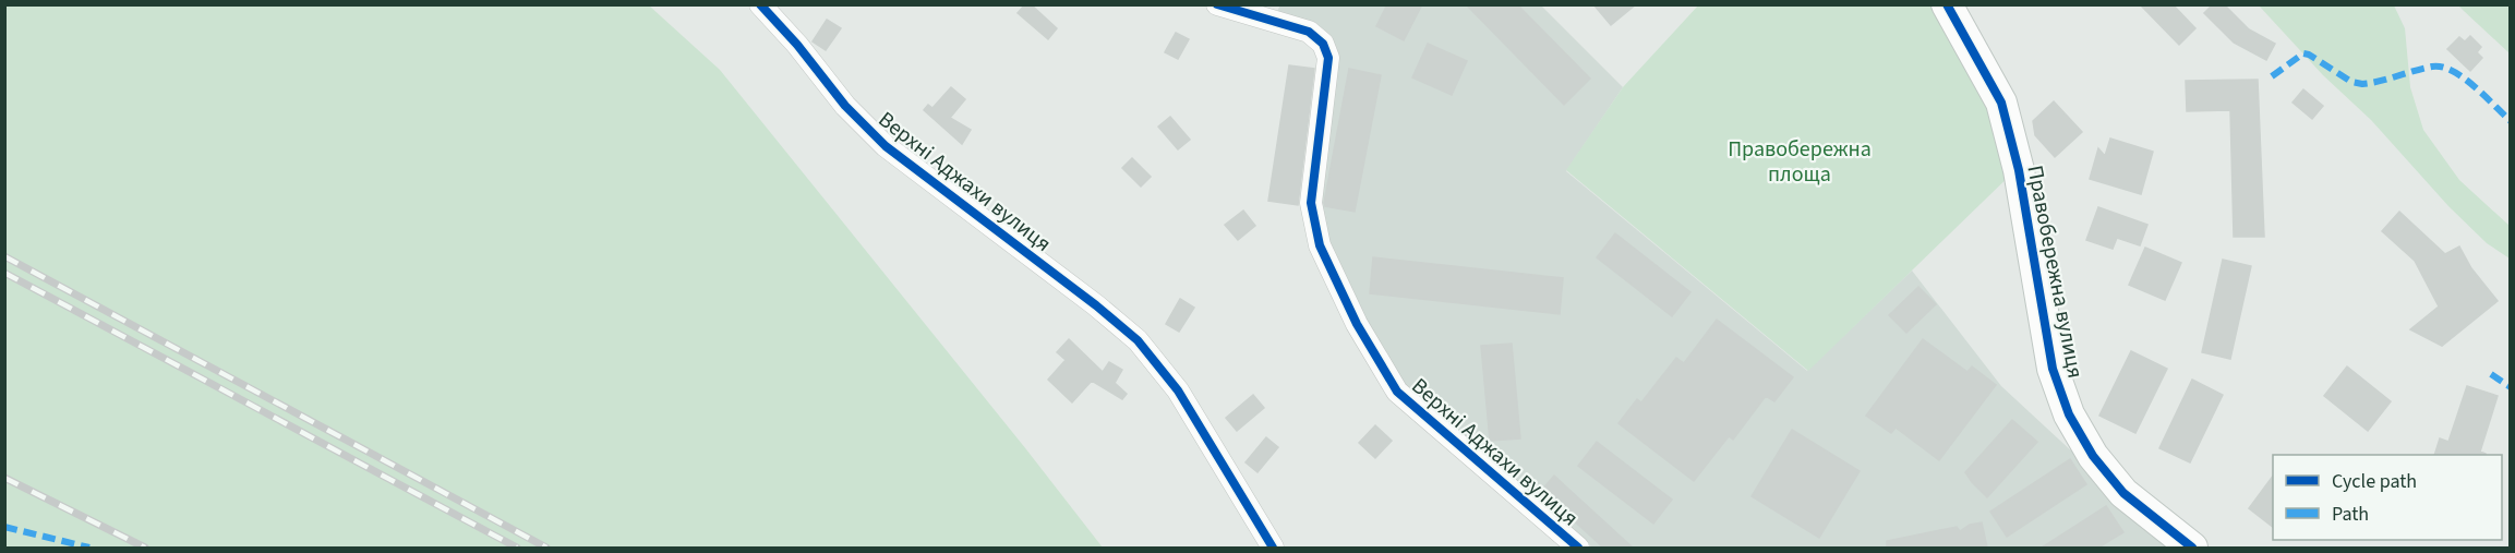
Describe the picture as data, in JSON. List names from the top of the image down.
{
  "streets": {
    "street": ["Верхні Аджахи вулиця", "Правобережна вулиця"]
  },
  "parks": ["Правобережна площа"],
  "legend": ["Cycle path", "Path"]
}
